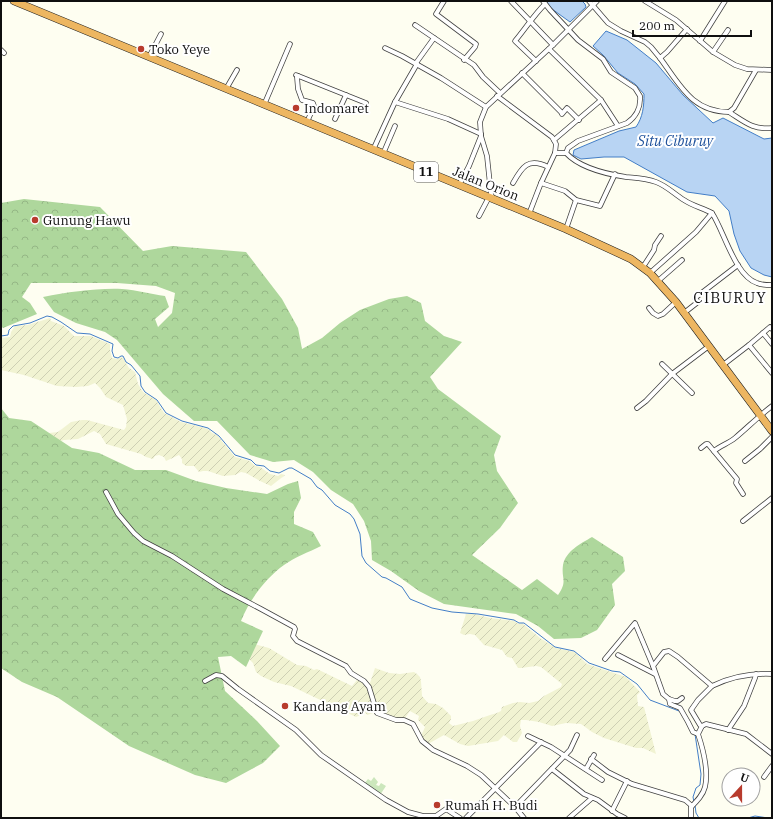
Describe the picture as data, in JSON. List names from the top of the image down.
{
  "streets": {
    "highway": ["11", "Jalan Orion"]
  },
  "districts": ["CIBURUY"],
  "water": ["Situ Ciburuy"],
  "places": [
    "Toko Yeye",
    "Indomaret",
    "Gunung Hawu",
    "Kandang Ayam",
    "Rumah H. Budi"
  ],
  "scale_bar": "200 m",
  "north": "top"
}
